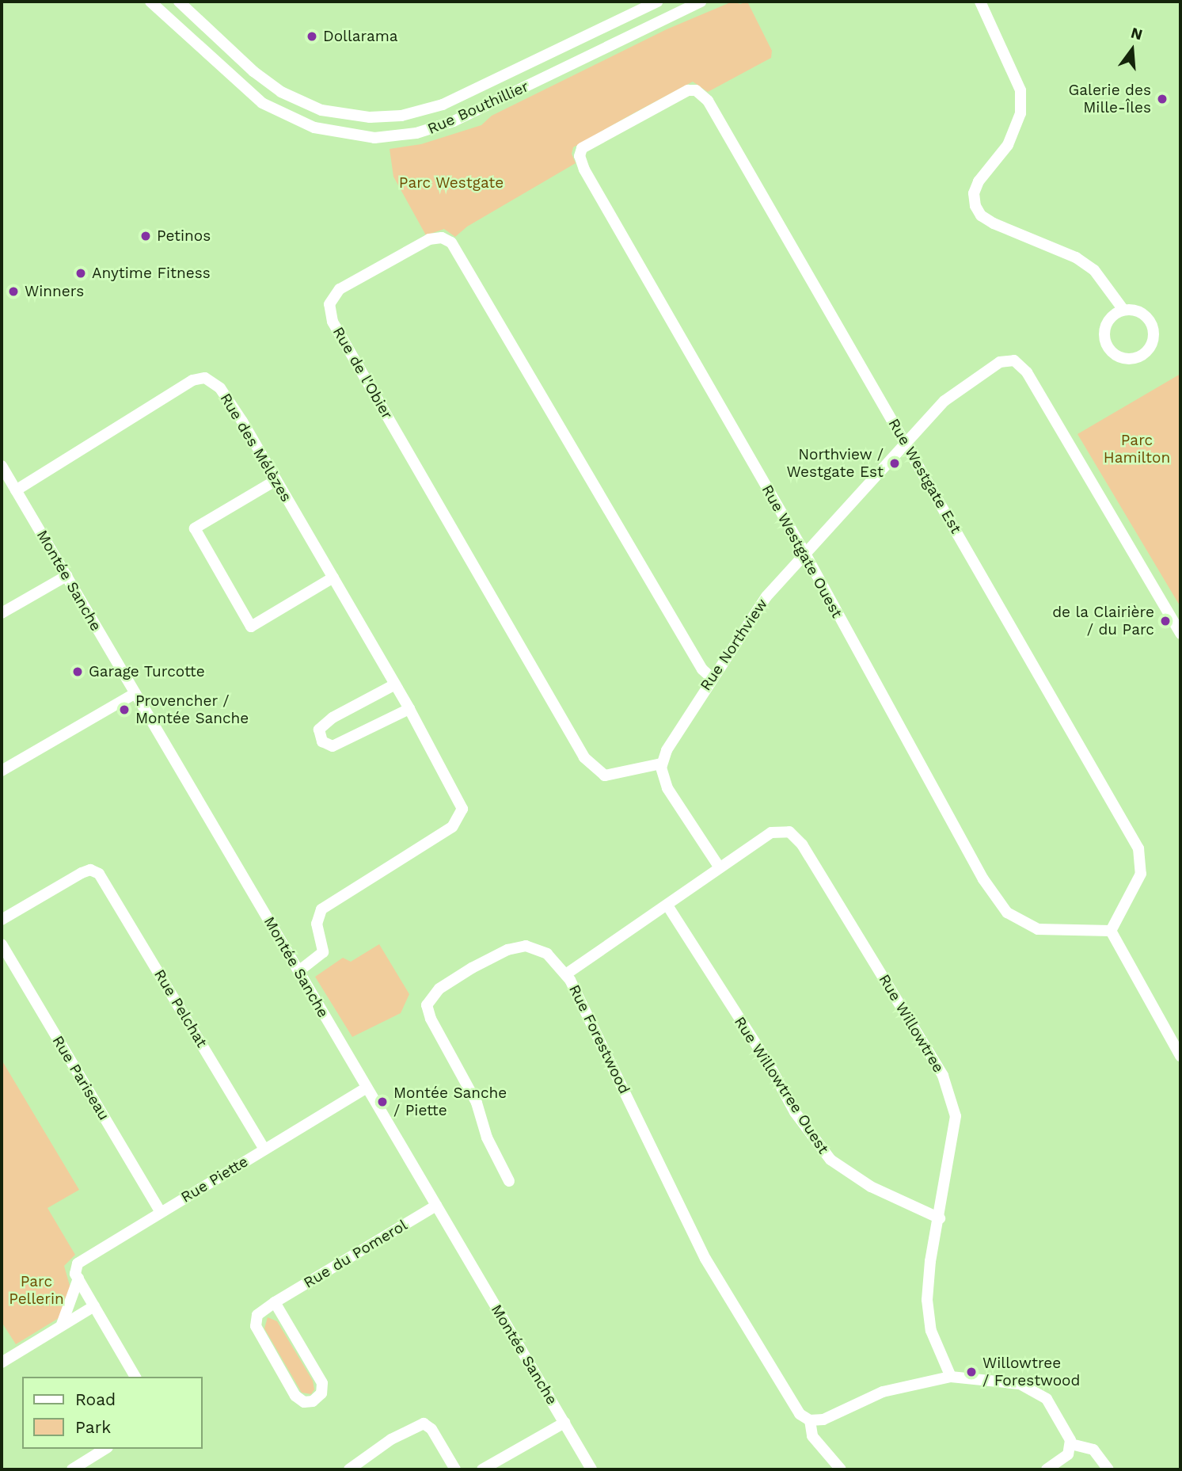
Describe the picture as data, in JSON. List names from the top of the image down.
{
  "streets": {
    "street": [
      "Rue Bouthillier",
      "Rue de l'Obier",
      "Rue des Mélèzes",
      "Rue Westgate Est",
      "Rue Westgate Ouest",
      "Montée Sanche",
      "Rue Northview",
      "Rue Pelchat",
      "Rue Willowtree",
      "Rue Forestwood",
      "Rue Pariseau",
      "Rue Willowtree Ouest",
      "Rue Piette",
      "Rue du Pomerol"
    ]
  },
  "crossings": [
    ["Rue de l'Obier", "Rue Northview"],
    ["Rue des Mélèzes", "Montée Sanche"],
    ["Rue Westgate Est", "Rue Westgate Ouest"],
    ["Rue Westgate Est", "Rue Northview"],
    ["Rue Westgate Ouest", "Rue Northview"],
    ["Montée Sanche", "Rue Piette"],
    ["Montée Sanche", "Rue du Pomerol"],
    ["Rue Pelchat", "Rue Piette"],
    ["Rue Willowtree", "Rue Forestwood"],
    ["Rue Willowtree", "Rue Willowtree Ouest"],
    ["Rue Pariseau", "Rue Piette"]
  ],
  "parks": ["Parc Westgate", "Parc Hamilton", "Parc Pellerin"],
  "places": [
    "Dollarama",
    "Galerie des Mille-Îles",
    "Petinos",
    "Anytime Fitness",
    "Winners",
    "Northview / Westgate Est",
    "de la Clairière / du Parc",
    "Garage Turcotte",
    "Provencher / Montée Sanche",
    "Montée Sanche / Piette",
    "Willowtree / Forestwood"
  ],
  "legend": ["Road", "Park"],
  "north": "top"
}
